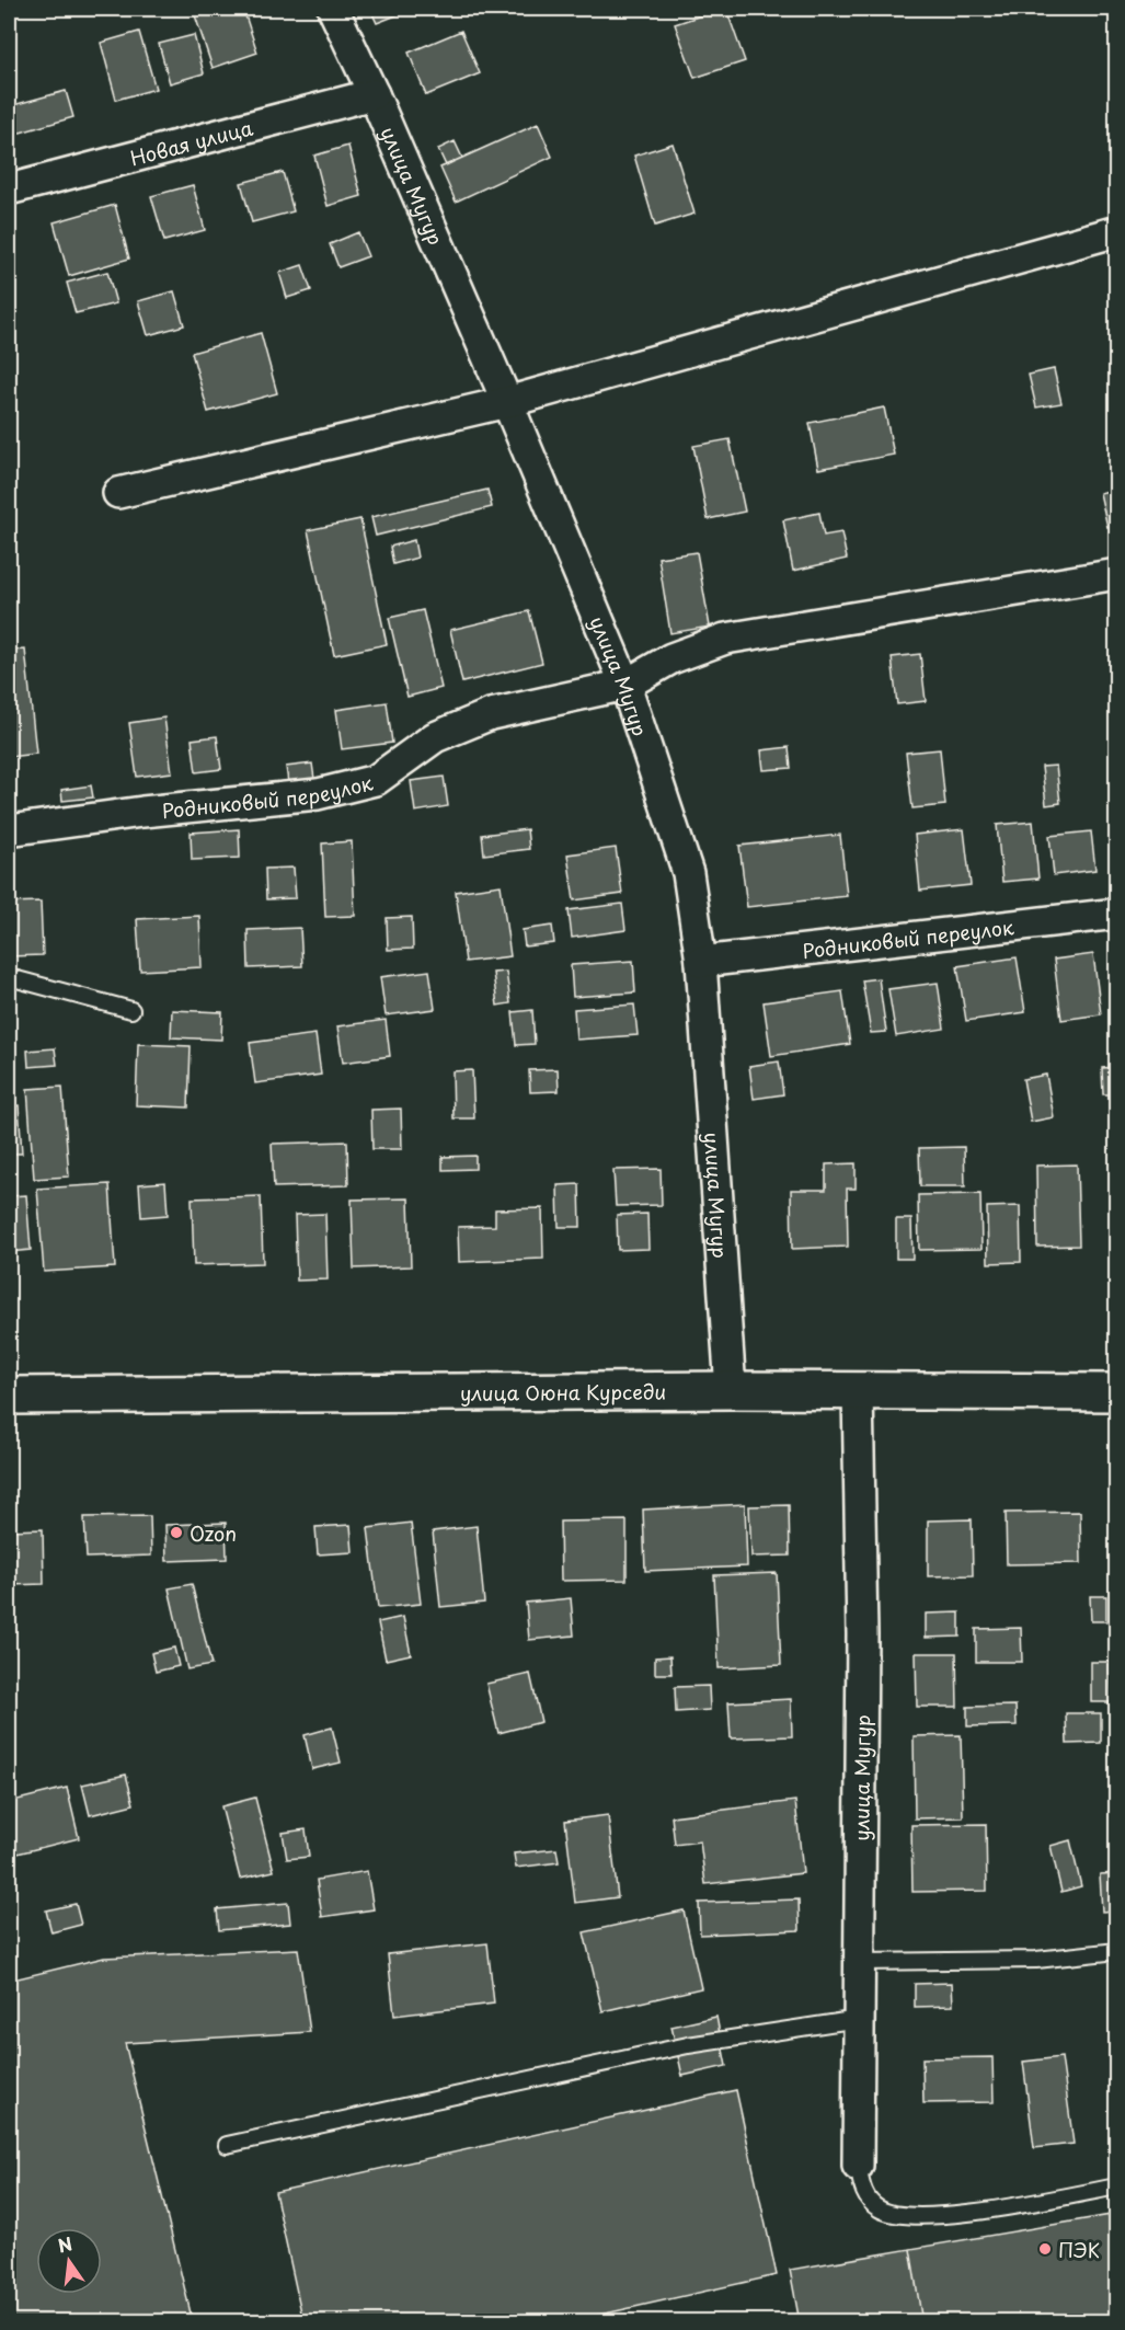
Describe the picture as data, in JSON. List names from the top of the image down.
{
  "streets": {
    "street": [
      "Новая улица",
      "улица Мугур",
      "Родниковый переулок",
      "улица Оюна Курседи"
    ]
  },
  "crossings": [
    ["Новая улица", "улица Мугур"],
    ["улица Мугур", "Родниковый переулок"],
    ["улица Мугур", "улица Оюна Курседи"]
  ],
  "places": ["Ozon", "ПЭК"],
  "north": "top"
}
